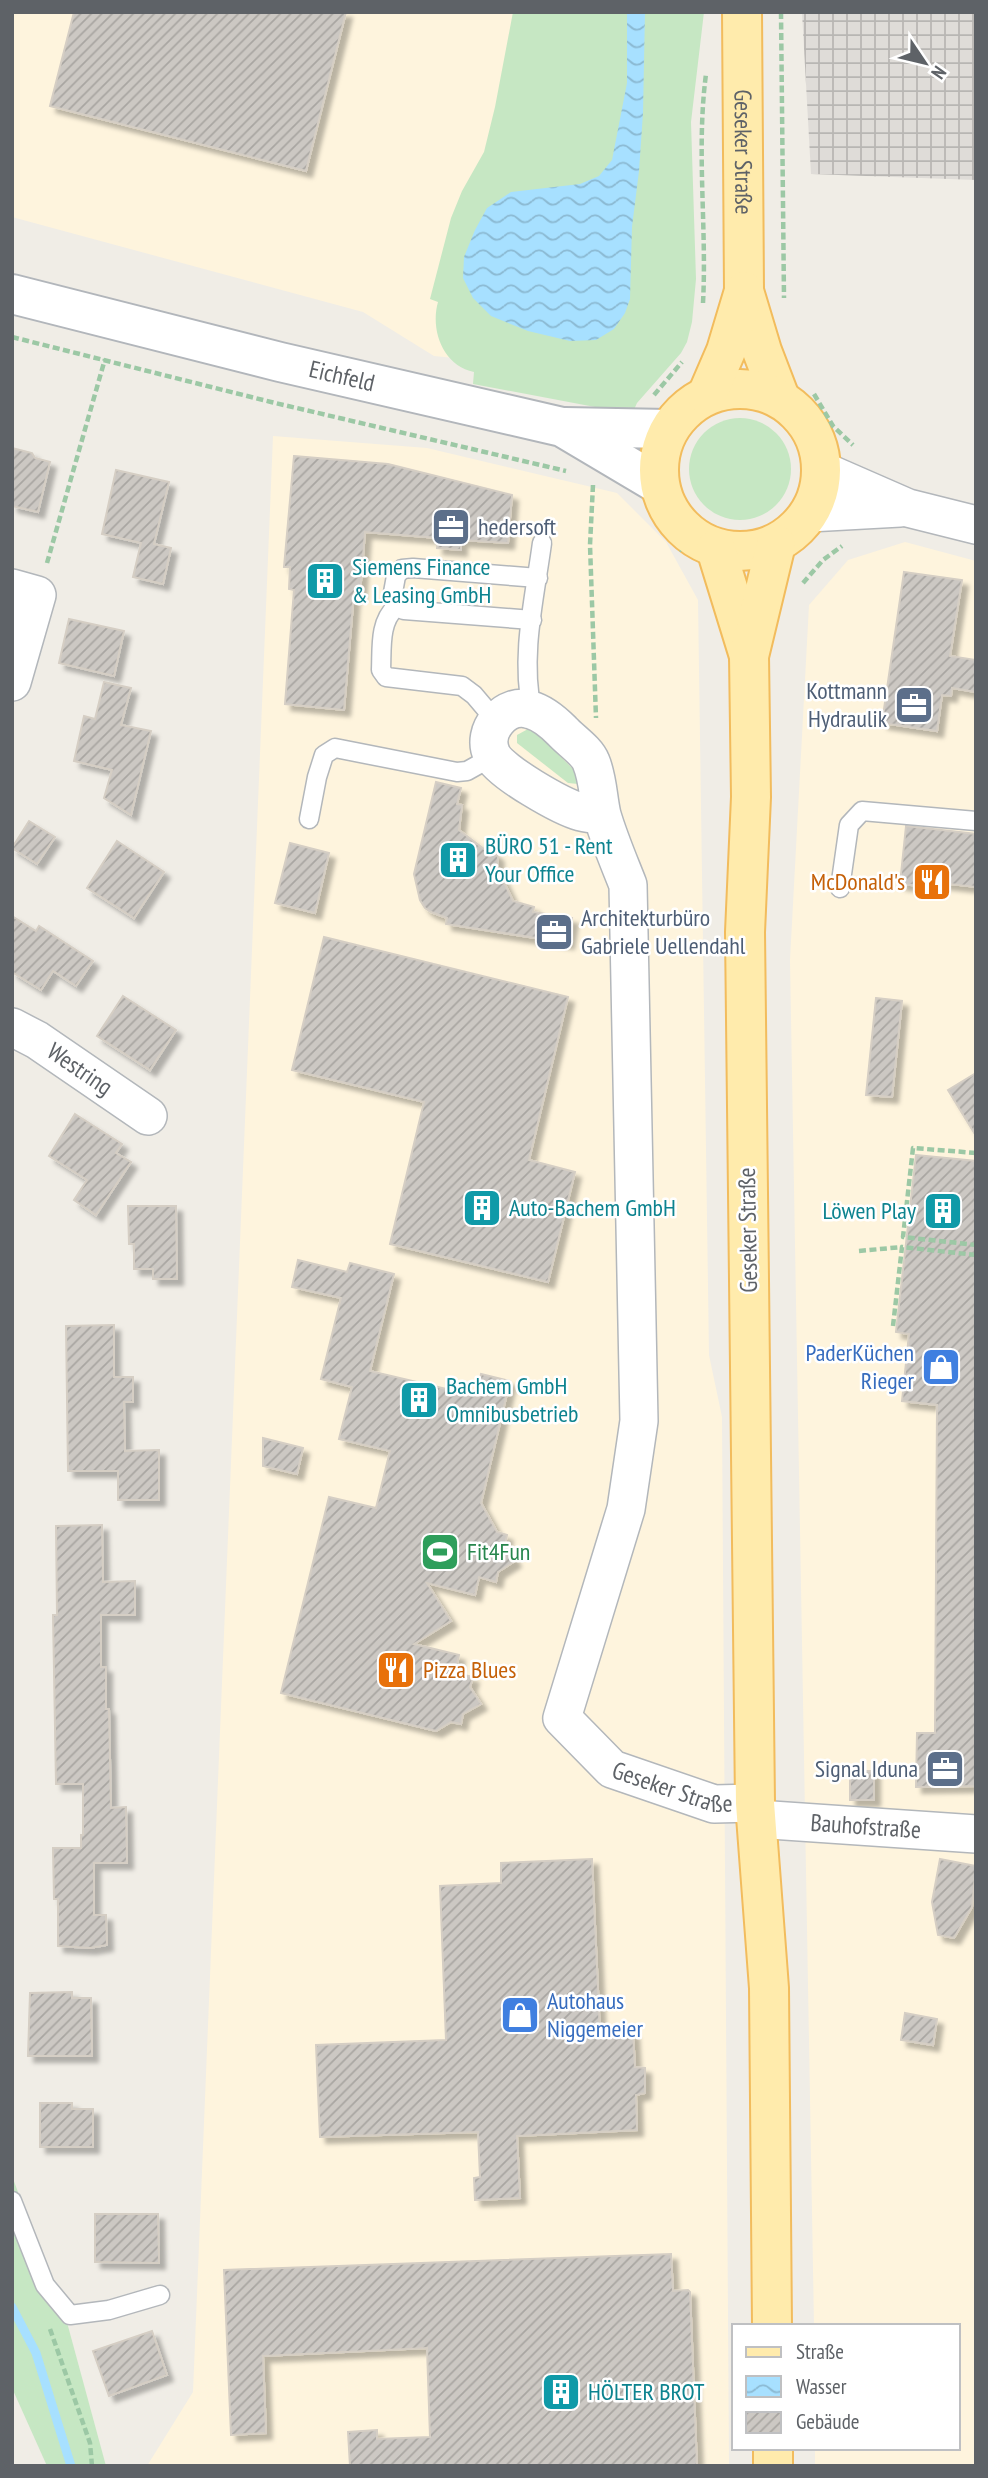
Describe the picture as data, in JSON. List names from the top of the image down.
{
  "streets": {
    "main road": ["Geseker Straße", "Eichfeld"],
    "street": ["Westring", "Bauhofstraße"]
  },
  "crossings": [
    ["Geseker Straße", "Eichfeld"],
    ["Geseker Straße", "Bauhofstraße"]
  ],
  "places": {
    "office": [
      "hedersoft",
      "Kottmann Hydraulik",
      "Architekturbüro Gabriele Uellendahl",
      "Signal Iduna"
    ],
    "building": [
      "Siemens Finance & Leasing GmbH",
      "BÜRO 51 - Rent Your Office",
      "Auto-Bachem GmbH",
      "Löwen Play",
      "Bachem GmbH Omnibusbetrieb",
      "HÖLTER BROT"
    ],
    "restaurant": ["McDonald's", "Pizza Blues"],
    "shop": ["PaderKüchen Rieger", "Autohaus Niggemeier"],
    "sports": ["Fit4Fun"]
  },
  "legend": ["Straße", "Wasser", "Gebäude"],
  "north": "bottom right"
}
